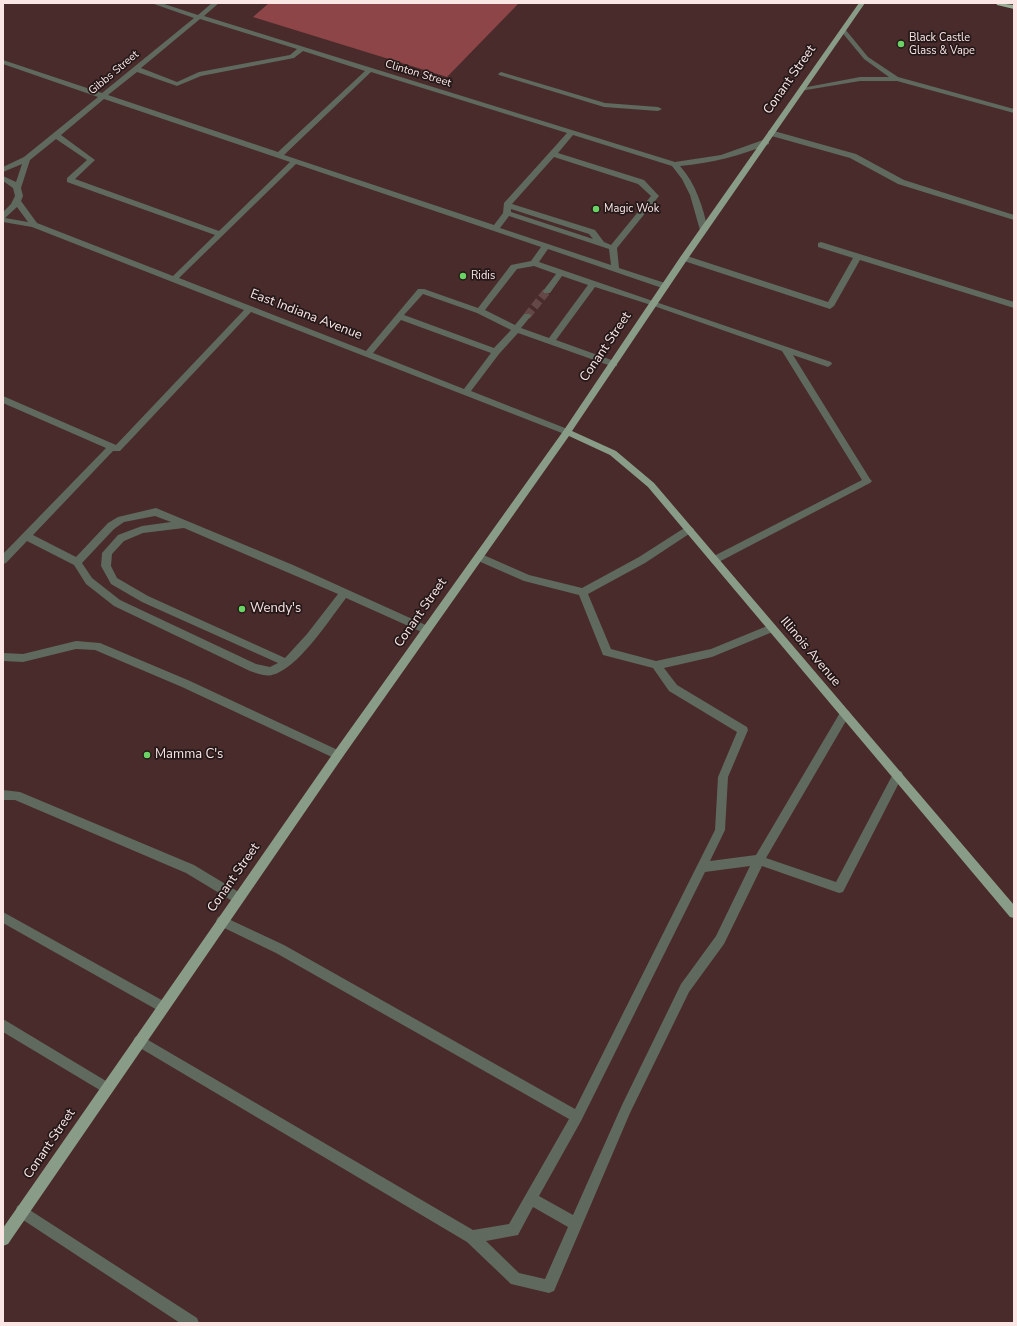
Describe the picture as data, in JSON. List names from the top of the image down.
{
  "streets": {
    "main road": ["Conant Street", "Illinois Avenue"],
    "street": ["Gibbs Street", "Clinton Street", "East Indiana Avenue"]
  },
  "crossings": [
    ["Gibbs Street", "Clinton Street"],
    ["Clinton Street", "Conant Street"],
    ["Conant Street", "East Indiana Avenue"],
    ["Conant Street", "Illinois Avenue"],
    ["East Indiana Avenue", "Illinois Avenue"]
  ],
  "places": [
    "Black Castle Glass & Vape",
    "Magic Wok",
    "Ridis",
    "Wendy's",
    "Mamma C's"
  ]
}
